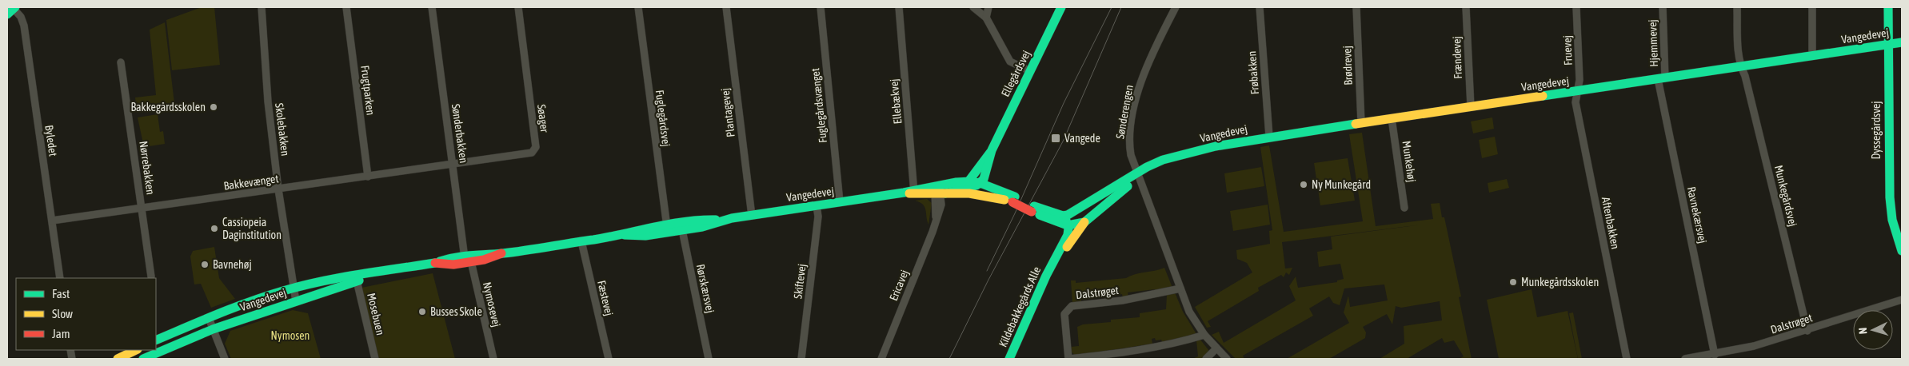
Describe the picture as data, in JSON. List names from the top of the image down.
{
  "streets": {
    "street": [
      "Vangedevej",
      "Hjemmevej",
      "Fruevej",
      "Frændevej",
      "Brødrevej",
      "Frøbakken",
      "Ellegårdsvej",
      "Frugtparken",
      "Ellebækvej",
      "Fuglegårdsvænget",
      "Sønderengen",
      "Plantagevej",
      "Søager",
      "Fuglegårdsvej",
      "Skolebakken",
      "Dyssegårdsvej",
      "Sønderbakken",
      "Byledet",
      "Munkehøj",
      "Nørrebakken",
      "Bakkevænget",
      "Munkegårdsvej",
      "Ravnekærsvej",
      "Aftenbakken",
      "Skiftevej",
      "Ericavej",
      "Rørskærsvej",
      "Dalstrøget",
      "Fæstevej",
      "Nymosevej",
      "Kildebakkegårds Alle",
      "Mosebuen"
    ]
  },
  "crossings": [
    ["Vangedevej", "Hjemmevej"],
    ["Vangedevej", "Fruevej"],
    ["Vangedevej", "Frændevej"],
    ["Vangedevej", "Brødrevej"],
    ["Vangedevej", "Frøbakken"],
    ["Vangedevej", "Ellegårdsvej"],
    ["Vangedevej", "Ellebækvej"],
    ["Vangedevej", "Fuglegårdsvænget"],
    ["Vangedevej", "Sønderengen"],
    ["Vangedevej", "Plantagevej"],
    ["Vangedevej", "Fuglegårdsvej"],
    ["Vangedevej", "Skolebakken"],
    ["Vangedevej", "Dyssegårdsvej"],
    ["Vangedevej", "Sønderbakken"],
    ["Vangedevej", "Munkehøj"],
    ["Vangedevej", "Munkegårdsvej"],
    ["Vangedevej", "Ravnekærsvej"],
    ["Vangedevej", "Aftenbakken"],
    ["Vangedevej", "Skiftevej"],
    ["Vangedevej", "Ericavej"],
    ["Vangedevej", "Rørskærsvej"],
    ["Vangedevej", "Fæstevej"],
    ["Vangedevej", "Nymosevej"],
    ["Vangedevej", "Kildebakkegårds Alle"],
    ["Vangedevej", "Mosebuen"],
    ["Hjemmevej", "Ravnekærsvej"],
    ["Fruevej", "Aftenbakken"],
    ["Frugtparken", "Bakkevænget"],
    ["Søager", "Sønderbakken"],
    ["Søager", "Bakkevænget"],
    ["Skolebakken", "Bakkevænget"],
    ["Sønderbakken", "Bakkevænget"],
    ["Sønderbakken", "Nymosevej"],
    ["Byledet", "Bakkevænget"],
    ["Nørrebakken", "Bakkevænget"],
    ["Munkegårdsvej", "Dalstrøget"],
    ["Ravnekærsvej", "Dalstrøget"]
  ],
  "parks": ["Nymosen"],
  "places": {
    "other": [
      "Bakkegårdsskolen",
      "Ny Munkegård",
      "Cassiopeia Daginstitution",
      "Bavnehøj",
      "Munkegårdsskolen",
      "Busses Skole"
    ],
    "transit": ["Vangede"]
  },
  "legend": ["Fast", "Slow", "Jam"],
  "north": "left"
}
